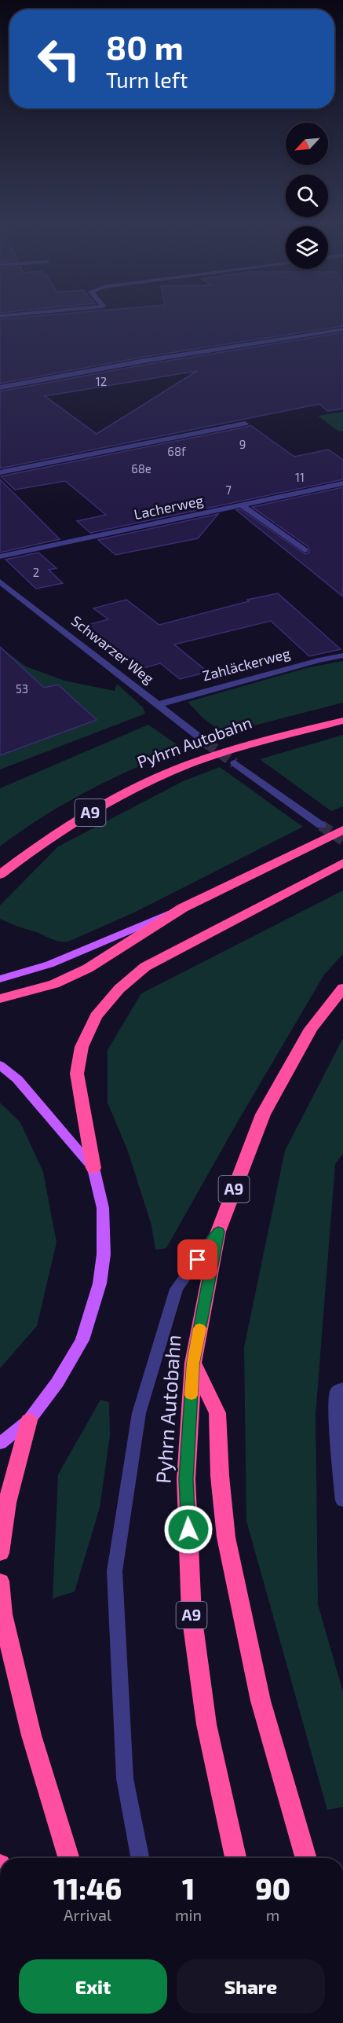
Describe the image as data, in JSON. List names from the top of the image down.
{
  "streets": {
    "highway": ["Pyhrn Autobahn", "A9"],
    "street": ["Lacherweg", "Schwarzer Weg", "Zahläckerweg"]
  },
  "crossings": [
    ["Schwarzer Weg", "Zahläckerweg"]
  ],
  "house_numbers": [
    "12",
    "9",
    "68f",
    "68e",
    "11",
    "7",
    "2",
    "53"
  ],
  "north": "bottom left",
  "page": {
    "turn": ["80 m", "Turn left"],
    "eta": [
      "11:46",
      "Arrival",
      "1",
      "min",
      "90",
      "m"
    ],
    "buttons": ["Exit", "Share"]
  }
}
